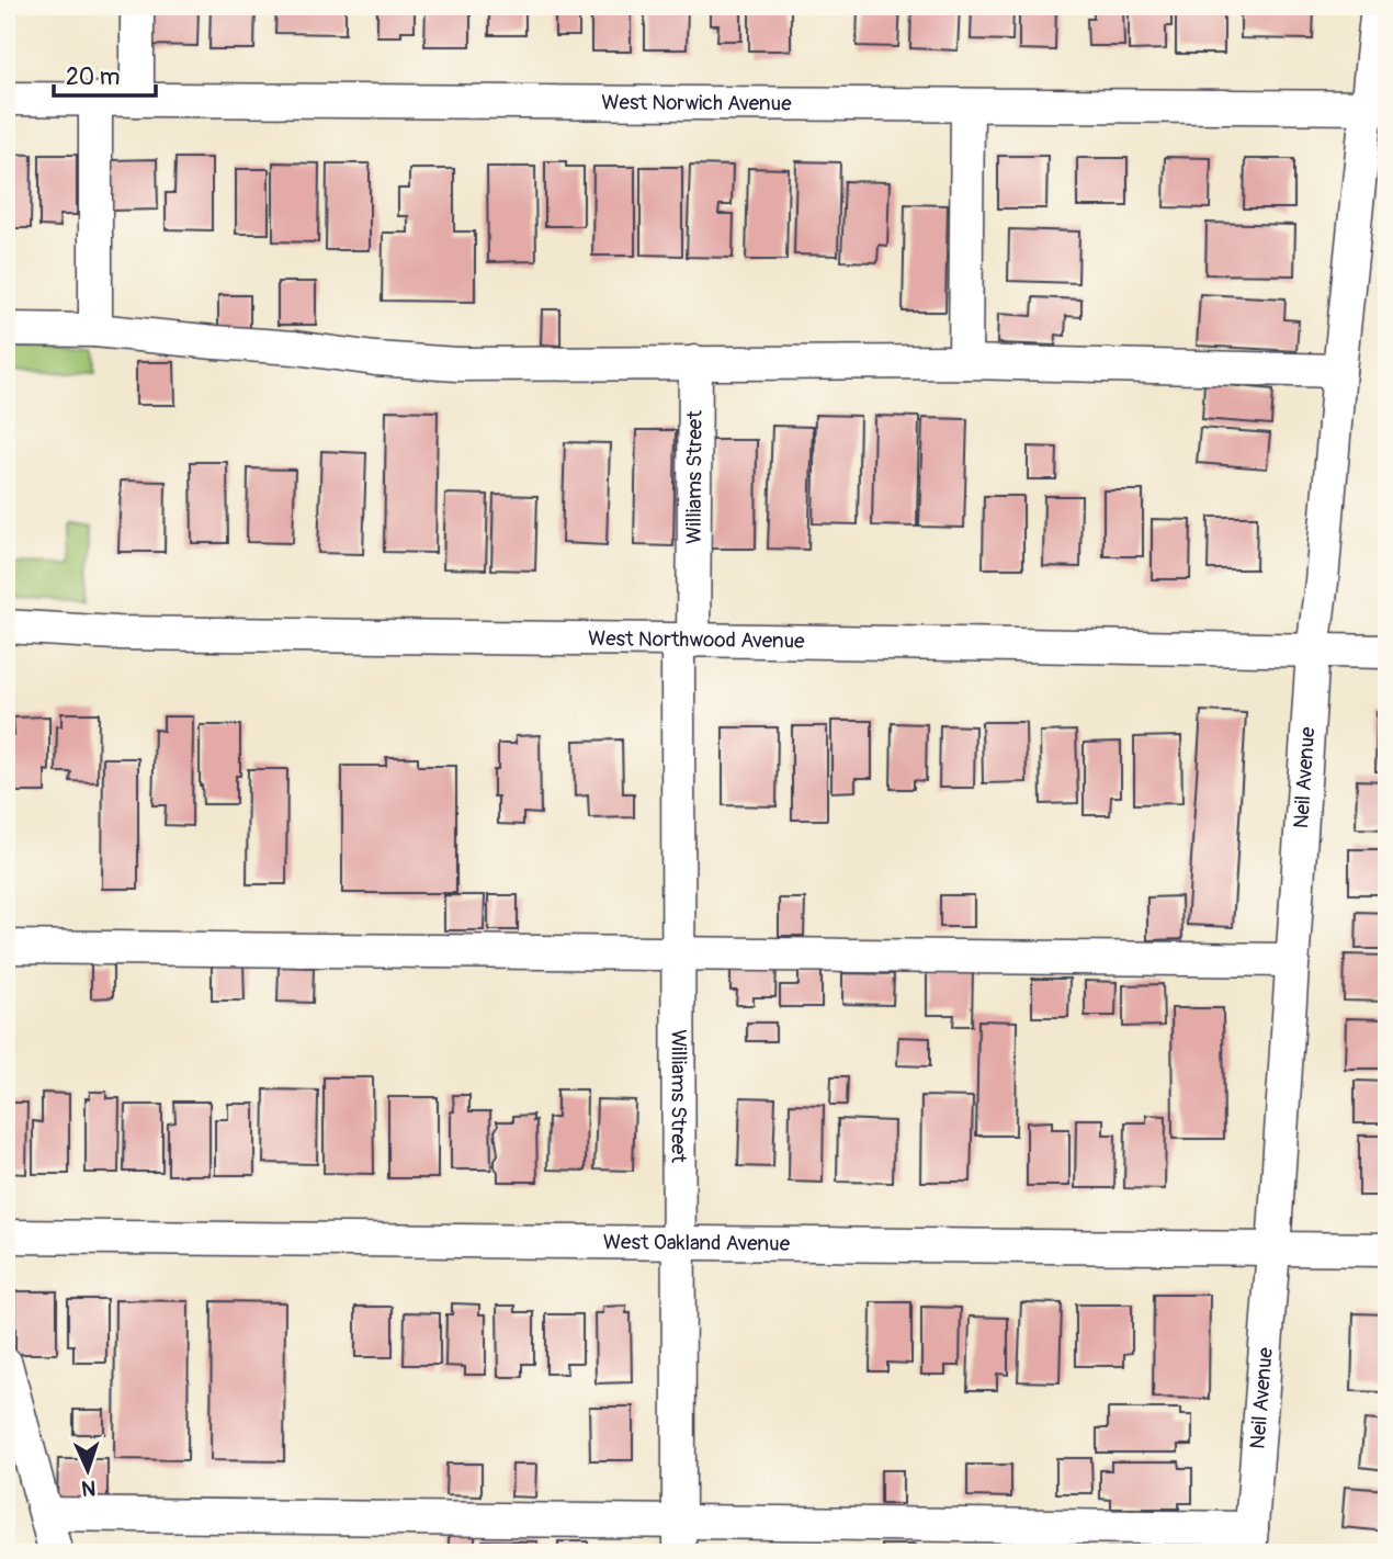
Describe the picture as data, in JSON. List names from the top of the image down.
{
  "streets": {
    "street": [
      "West Norwich Avenue",
      "Williams Street",
      "West Northwood Avenue",
      "Neil Avenue",
      "West Oakland Avenue"
    ]
  },
  "crossings": [
    ["West Norwich Avenue", "Neil Avenue"],
    ["Williams Street", "West Northwood Avenue"],
    ["Williams Street", "West Oakland Avenue"],
    ["West Northwood Avenue", "Neil Avenue"],
    ["Neil Avenue", "West Oakland Avenue"]
  ],
  "scale_bar": "20 m",
  "north": "bottom"
}
